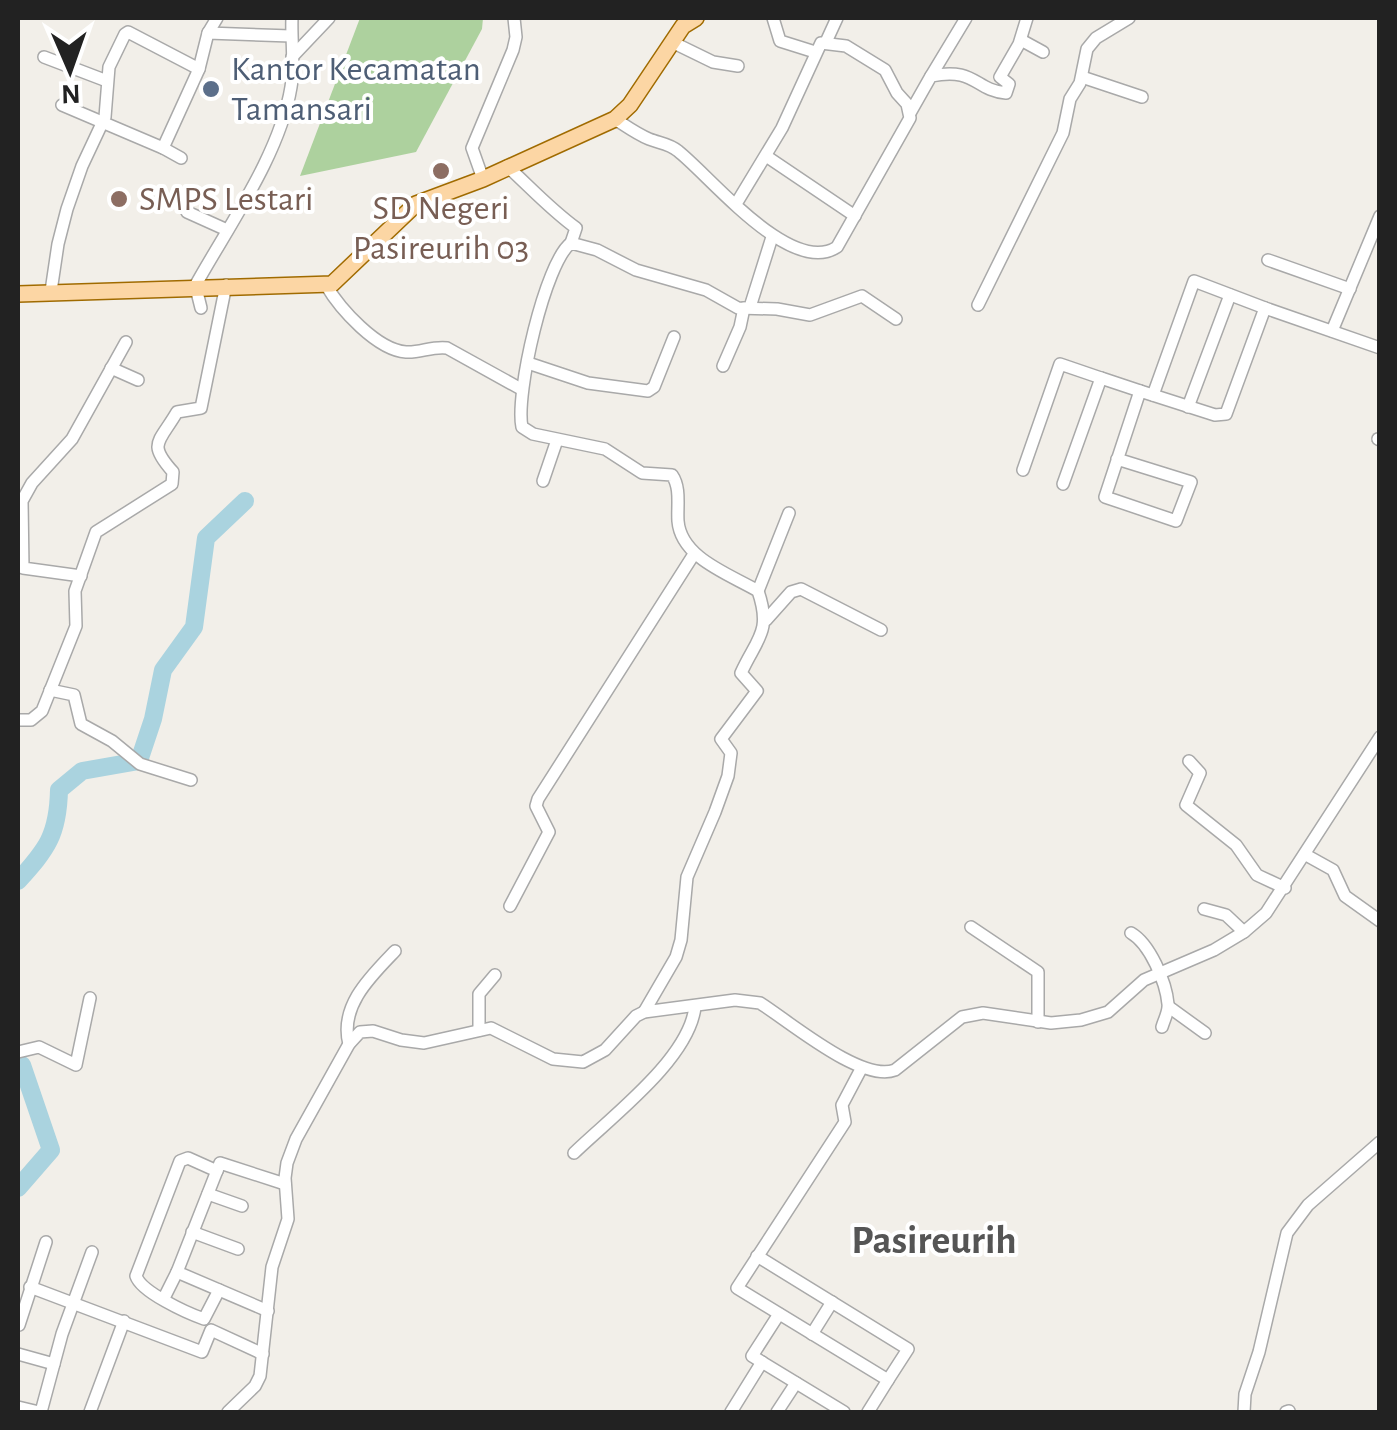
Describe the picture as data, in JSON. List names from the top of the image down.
{
  "districts": ["Pasireurih"],
  "places": ["Kantor Kecamatan Tamansari", "SD Negeri Pasireurih 03", "SMPS Lestari"],
  "north": "bottom"
}
